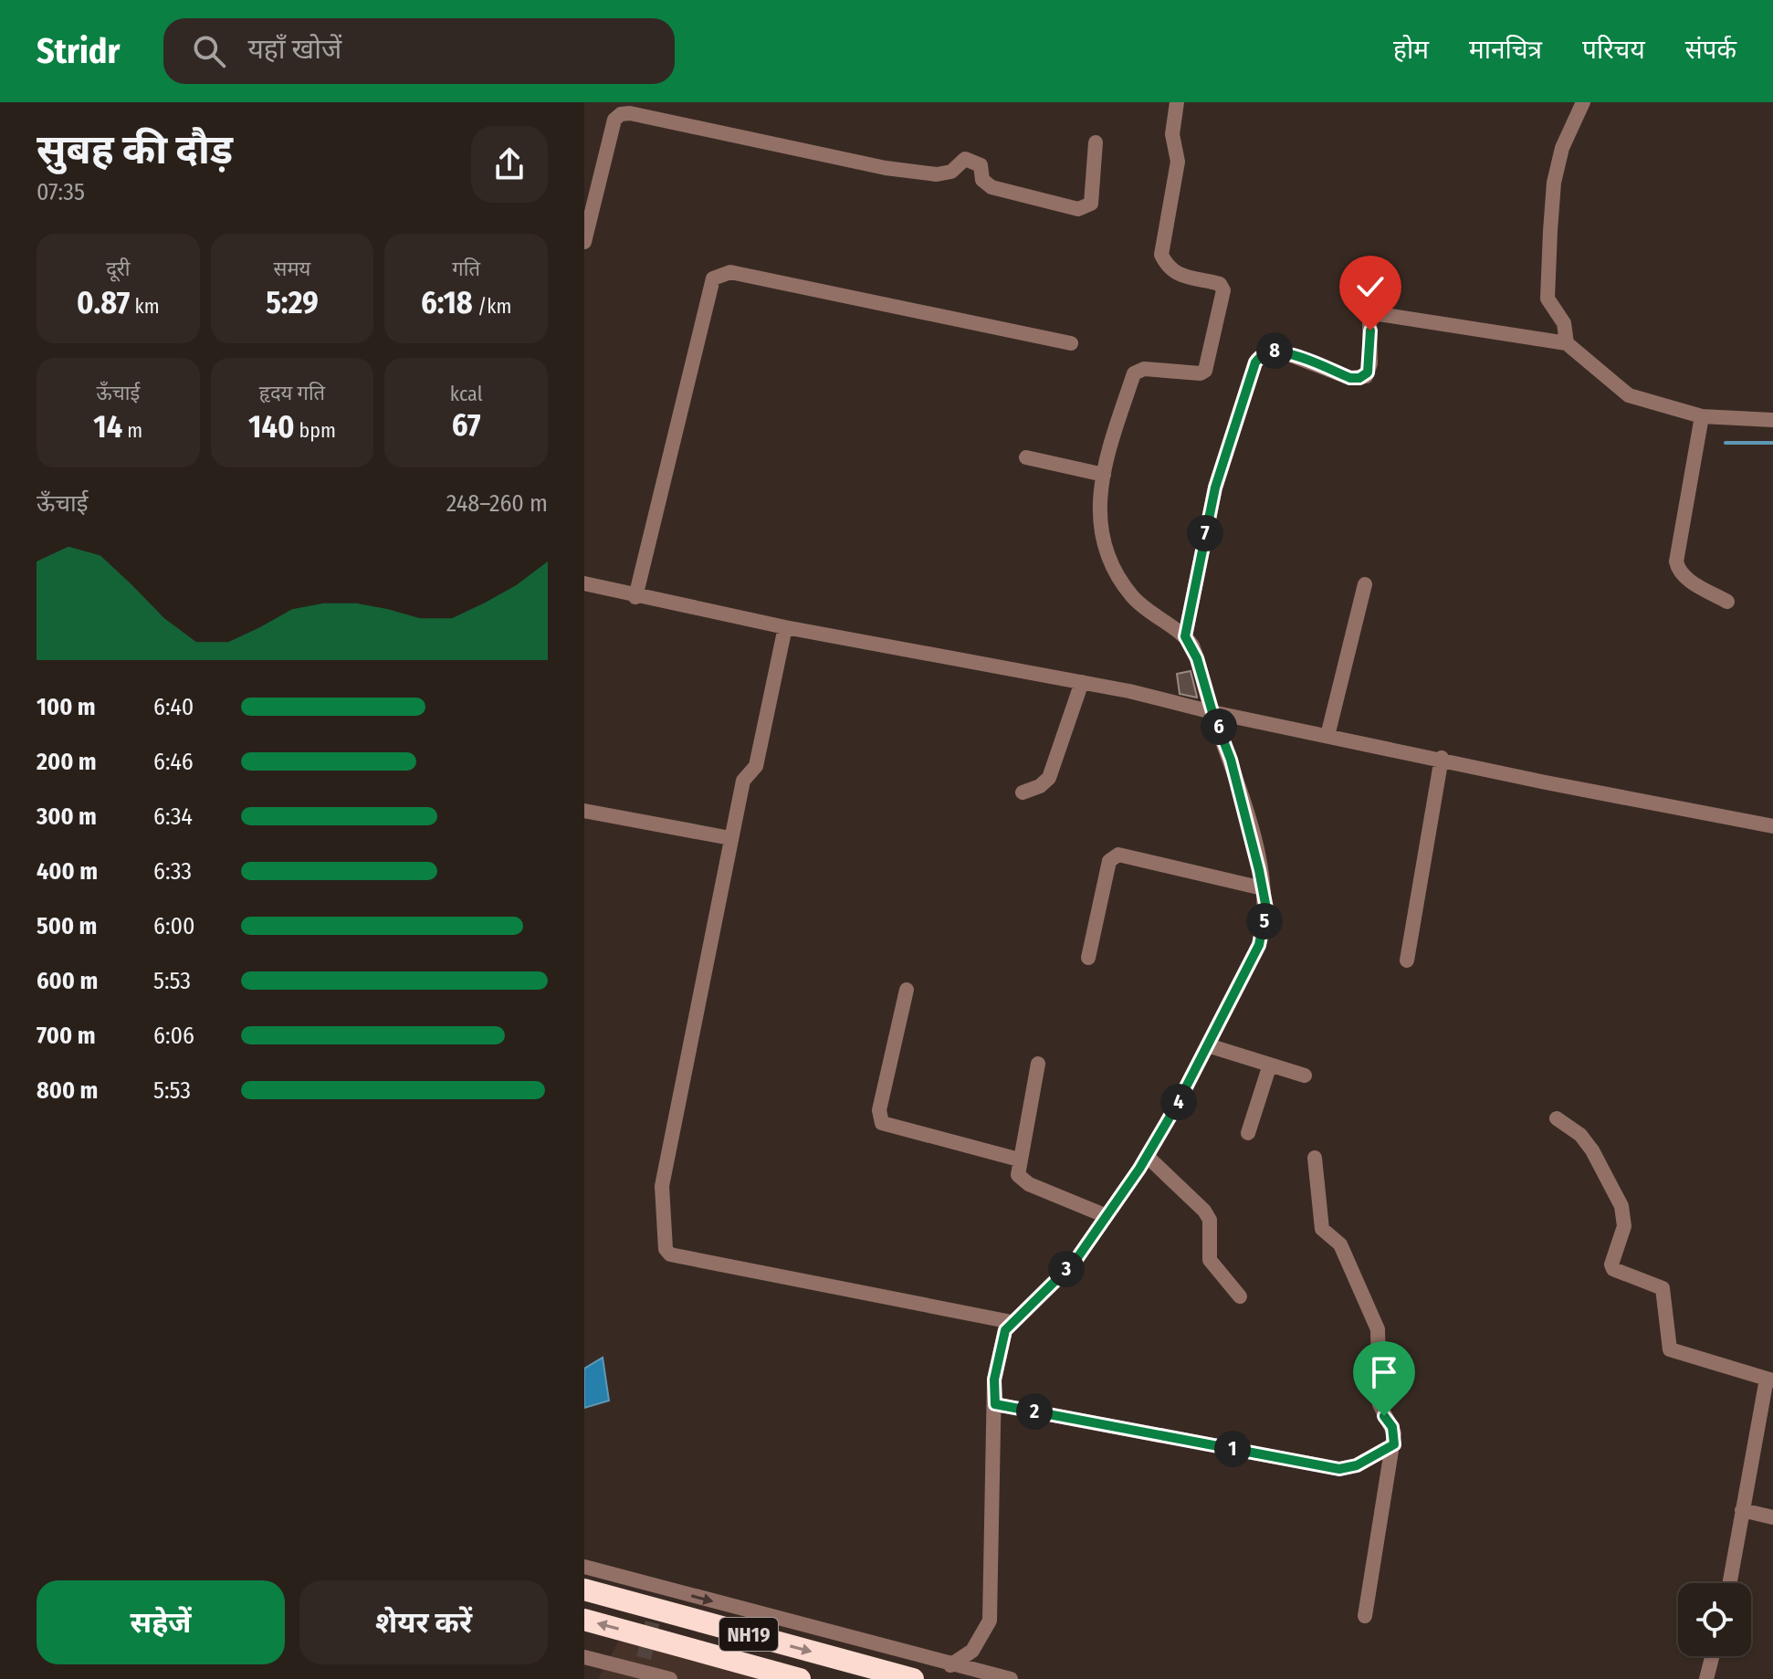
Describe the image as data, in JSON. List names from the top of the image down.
{
  "streets": {
    "highway": ["NH19"]
  },
  "page": {
    "header": "Stridr",
    "search": "यहाँ खोजें",
    "nav": [
      "होम",
      "मानचित्र",
      "परिचय",
      "संपर्क"
    ],
    "heading": ["सुबह की दौड़", "07:35"],
    "stats": [
      ["दूरी", "0.87 km"],
      ["समय", "5:29"],
      ["गति", "6:18 /km"],
      ["ऊँचाई", "14 m"],
      ["हृदय गति", "140 bpm"],
      ["kcal", "67"]
    ],
    "pins": [
      "8",
      "7",
      "6",
      "5",
      "4",
      "3",
      "2",
      "1"
    ],
    "chart": ["ऊँचाई", "248–260 m"],
    "list": [
      {
        "name": "100 m",
        "note": "6:40"
      },
      {
        "name": "200 m",
        "note": "6:46"
      },
      {
        "name": "300 m",
        "note": "6:34"
      },
      {
        "name": "400 m",
        "note": "6:33"
      },
      {
        "name": "500 m",
        "note": "6:00"
      },
      {
        "name": "600 m",
        "note": "5:53"
      },
      {
        "name": "700 m",
        "note": "6:06"
      },
      {
        "name": "800 m",
        "note": "5:53"
      }
    ],
    "buttons": ["सहेजें", "शेयर करें"]
  }
}
